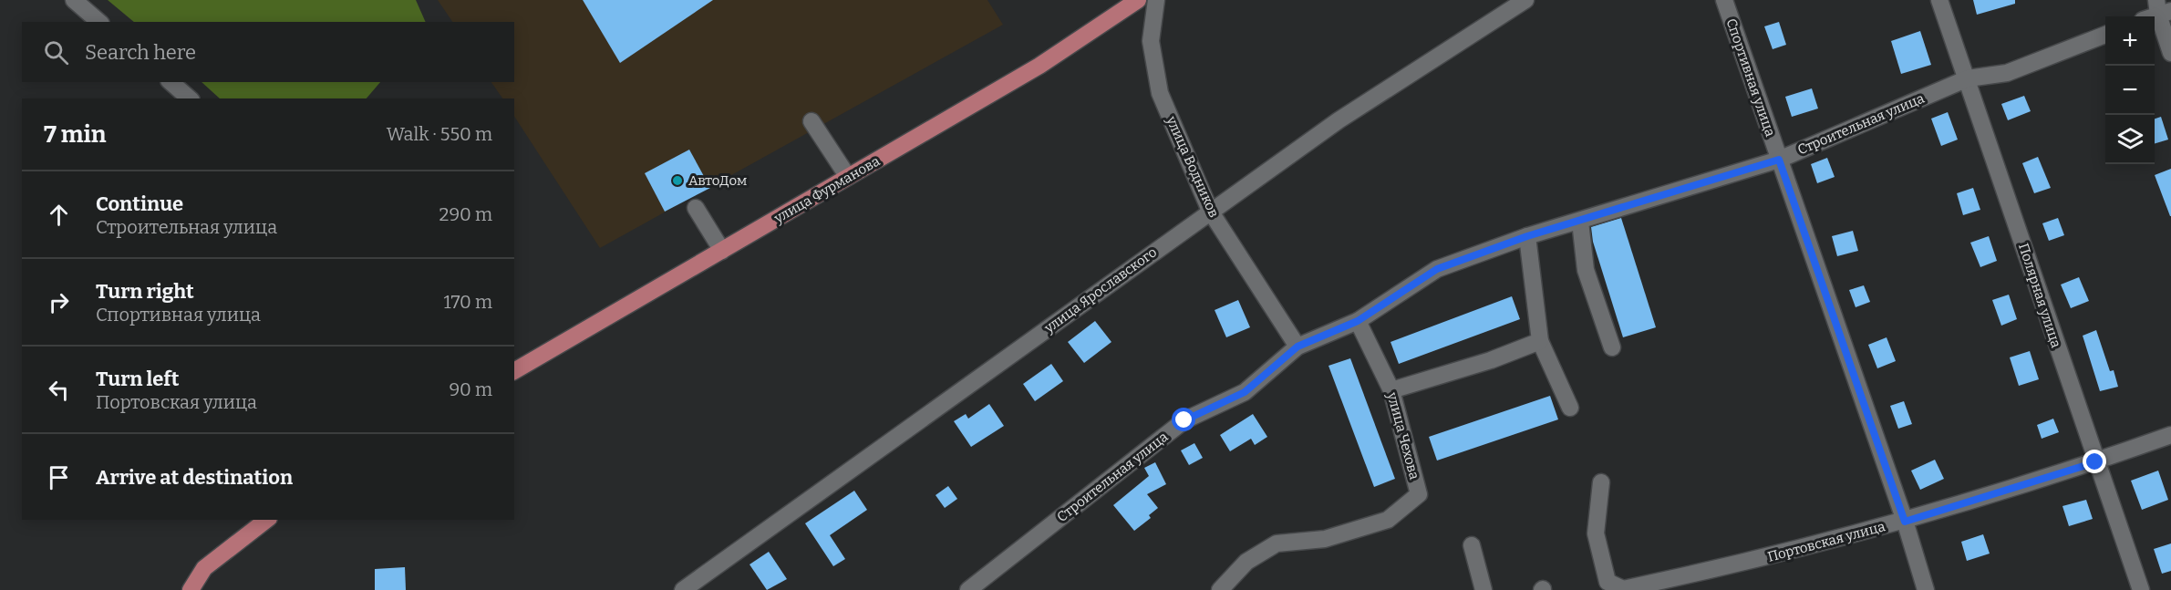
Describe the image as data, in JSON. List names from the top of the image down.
{
  "streets": {
    "main road": ["улица Фурманова"],
    "street": [
      "Спортивная улица",
      "Строительная улица",
      "улица Водников",
      "улица Ярославского",
      "Полярная улица",
      "улица Чехова",
      "Портовская улица"
    ]
  },
  "crossings": [
    ["Спортивная улица", "Строительная улица"],
    ["Спортивная улица", "Портовская улица"],
    ["Строительная улица", "улица Водников"],
    ["Строительная улица", "Полярная улица"],
    ["Строительная улица", "улица Чехова"],
    ["улица Водников", "улица Ярославского"],
    ["Полярная улица", "Портовская улица"]
  ],
  "places": ["АвтоДом"],
  "page": {
    "map_buttons": ["+", "−"],
    "search": "Search here",
    "heading": ["7 min", "Walk · 550 m"],
    "list": [
      ["Continue", "Строительная улица", "290 m"],
      ["Turn right", "Спортивная улица", "170 m"],
      ["Turn left", "Портовская улица", "90 m"],
      "Arrive at destination"
    ]
  }
}
